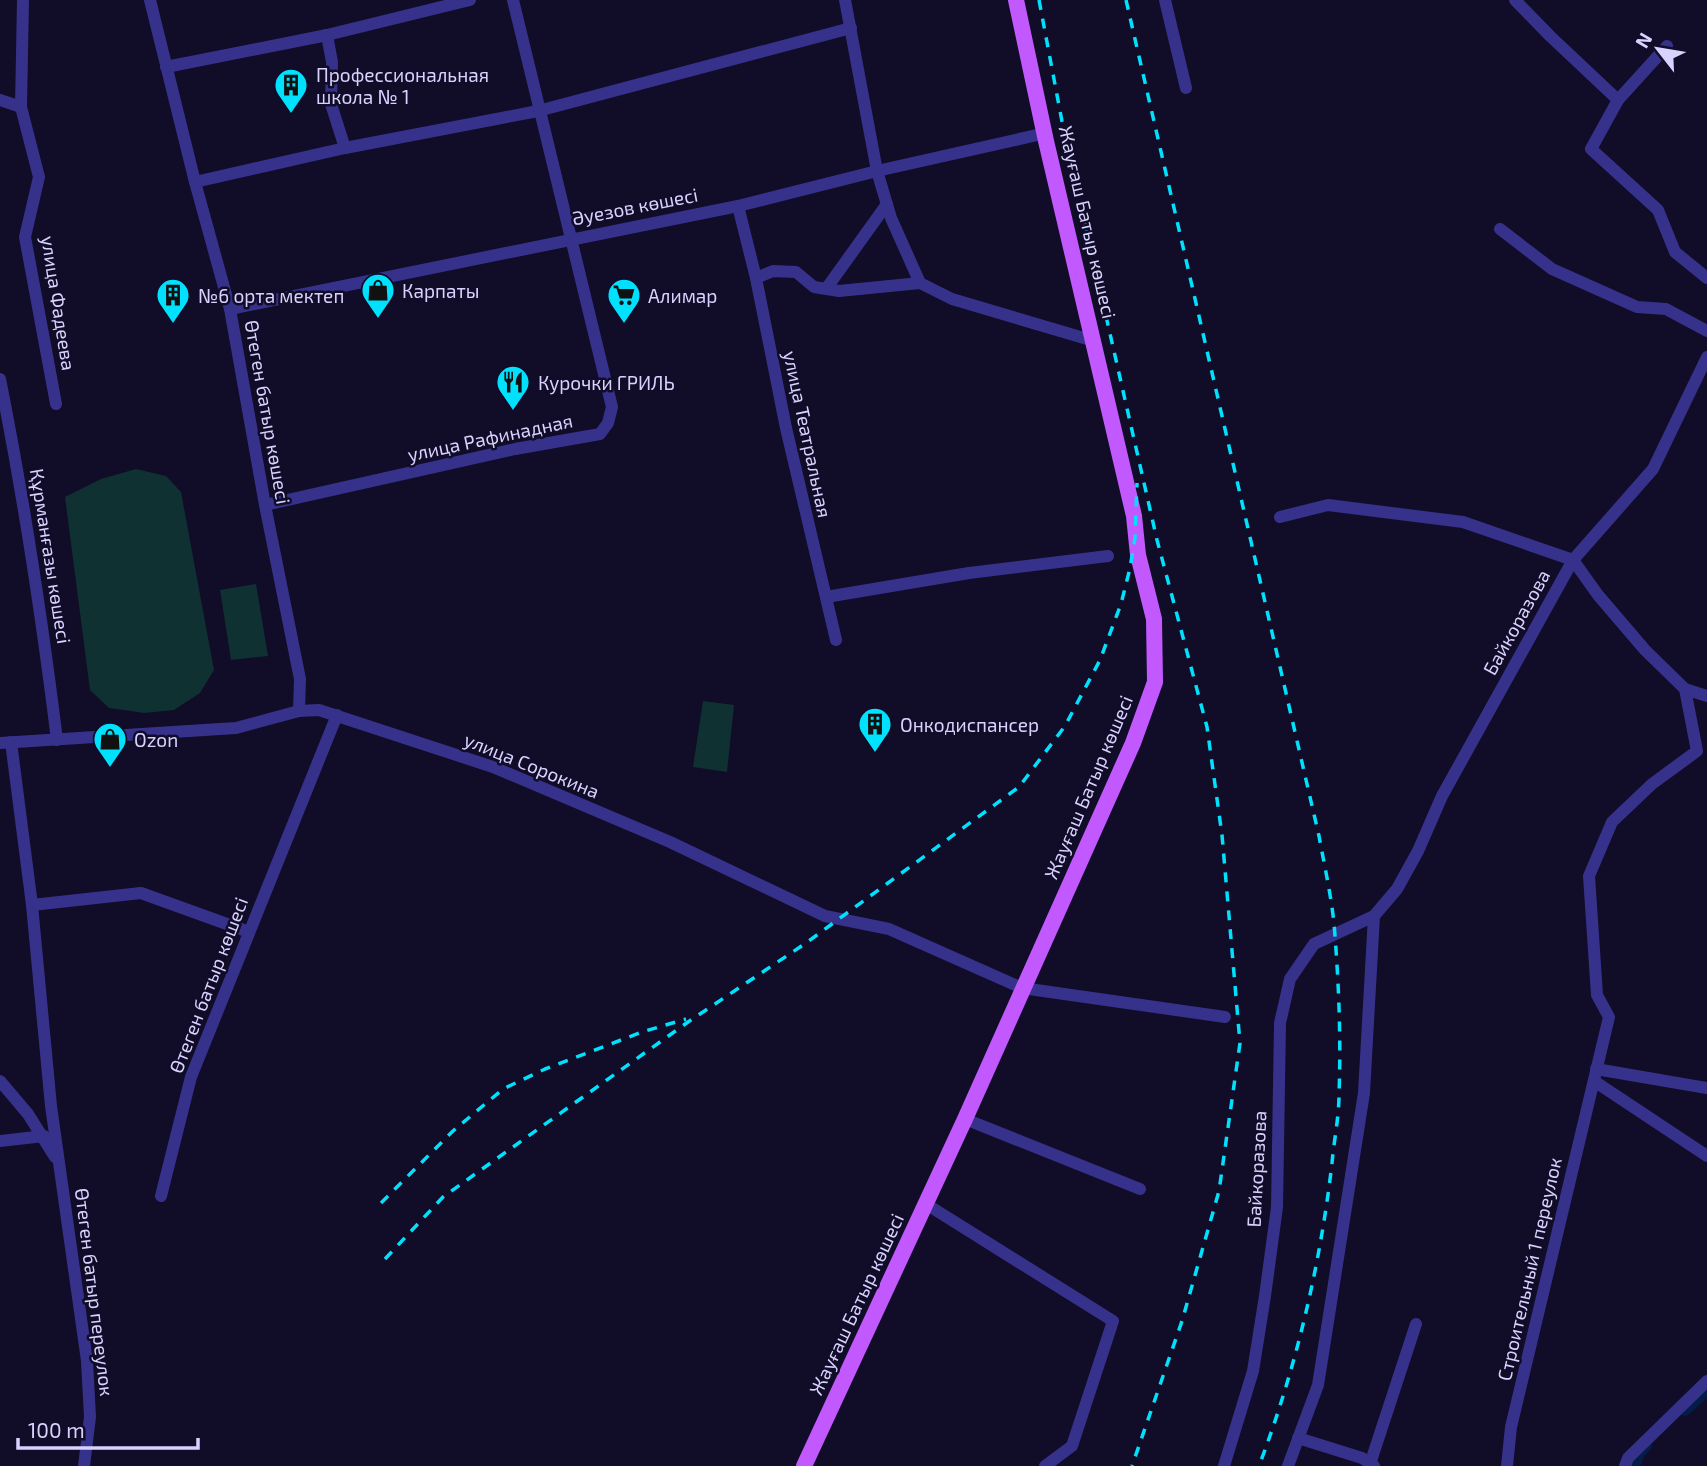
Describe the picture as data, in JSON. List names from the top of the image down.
{
  "streets": {
    "main road": ["Жауғаш Батыр көшесі"],
    "street": [
      "Әуезов көшесі",
      "улица Фадеева",
      "Өтеген батыр көшесі",
      "улица Театральная",
      "улица Рафинадная",
      "Құрманғазы көшесі",
      "Байкоразова",
      "улица Сорокина",
      "Строительный 1 переулок",
      "Өтеген батыр переулок"
    ]
  },
  "crossings": [
    ["Әуезов көшесі", "Жауғаш Батыр көшесі"],
    ["Әуезов көшесі", "Өтеген батыр көшесі"],
    ["Әуезов көшесі", "улица Театральная"],
    ["Әуезов көшесі", "улица Рафинадная"],
    ["Жауғаш Батыр көшесі", "улица Сорокина"],
    ["Өтеген батыр көшесі", "улица Рафинадная"],
    ["Өтеген батыр көшесі", "улица Сорокина"],
    ["Құрманғазы көшесі", "улица Сорокина"],
    ["улица Сорокина", "Өтеген батыр переулок"]
  ],
  "places": {
    "building": ["Профессиональная школа № 1", "№6 орта мектеп", "Онкодиспансер"],
    "shop": ["Карпаты", "Ozon"],
    "supermarket": ["Алимар"],
    "restaurant": ["Курочки ГРИЛЬ"]
  },
  "scale_bar": "100 m",
  "north": "top left"
}
